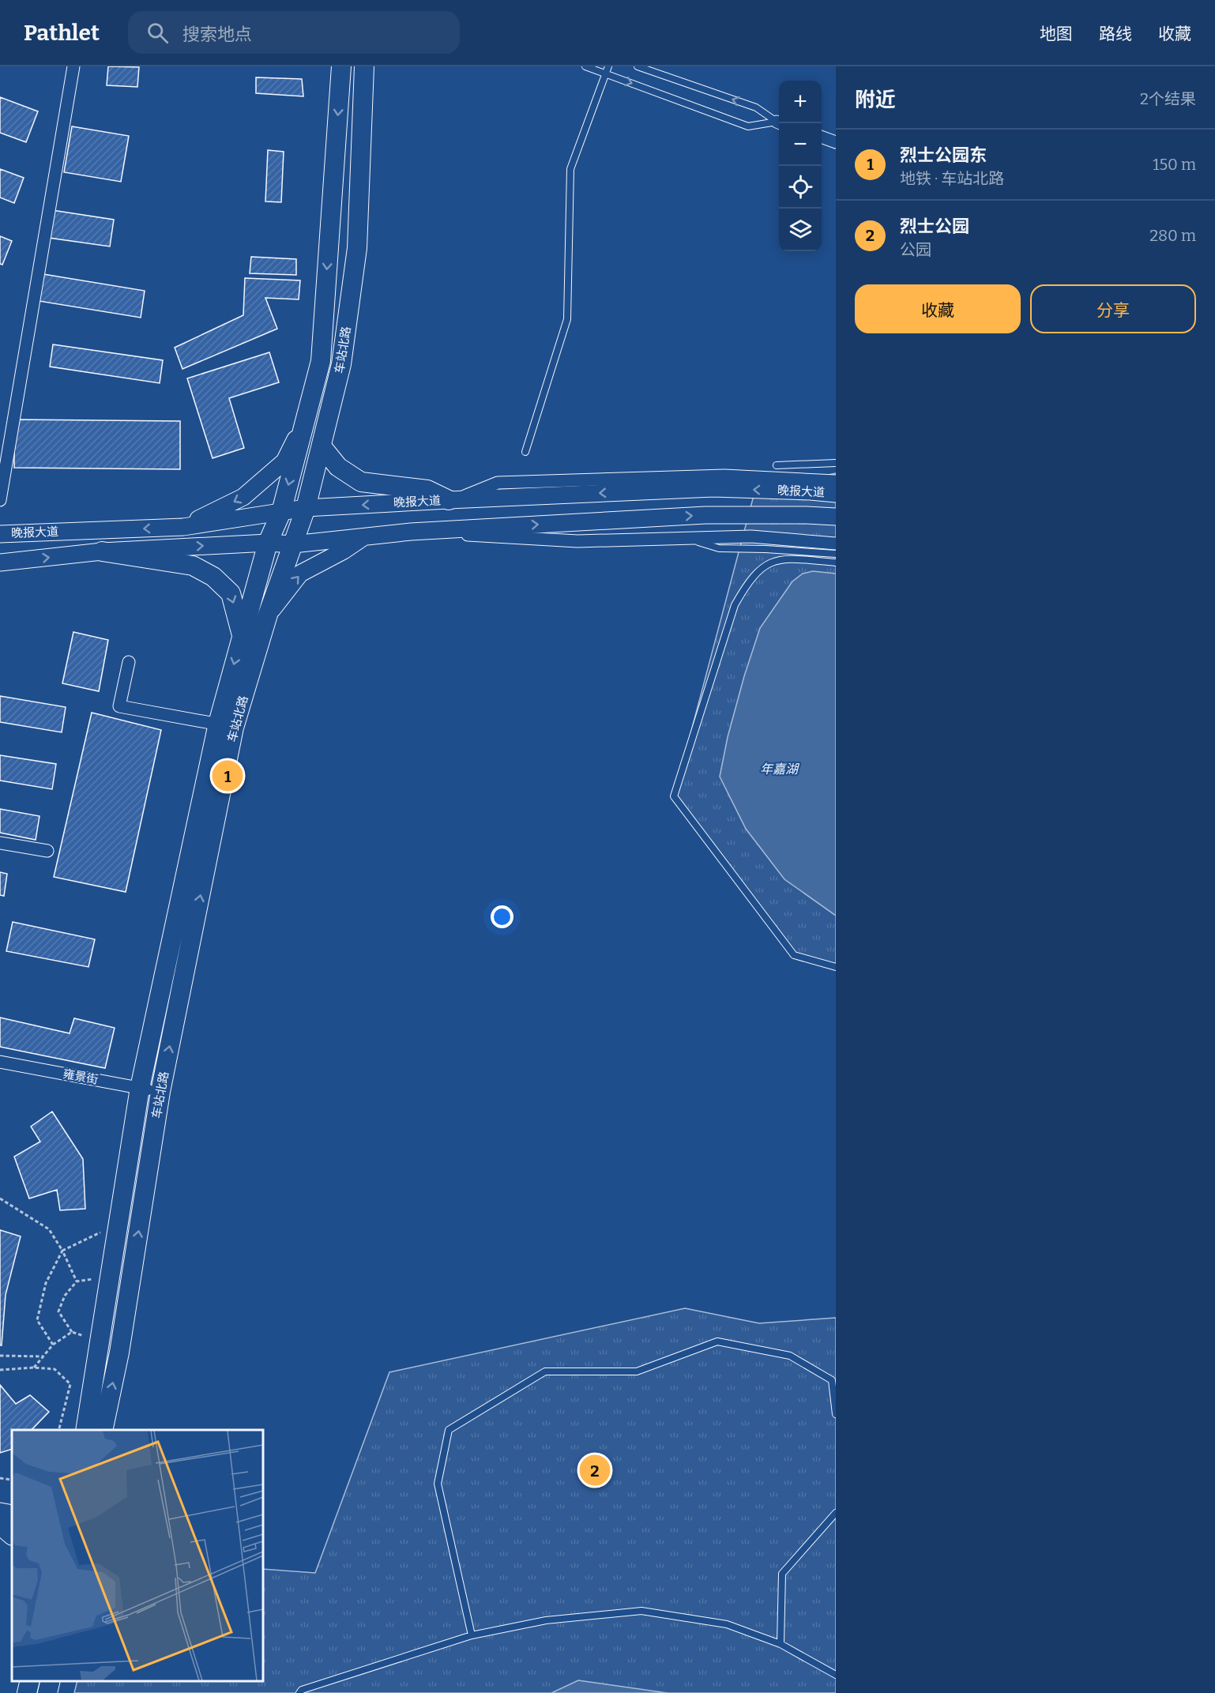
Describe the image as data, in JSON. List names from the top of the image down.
{
  "streets": {
    "main road": ["车站北路", "晚报大道"],
    "street": ["雍景街"]
  },
  "crossings": [
    ["车站北路", "晚报大道"],
    ["车站北路", "雍景街"]
  ],
  "water": ["年嘉湖"],
  "page": {
    "header": "Pathlet",
    "search": "搜索地点",
    "nav": ["地图", "路线", "收藏"],
    "heading": ["附近", "2个结果"],
    "map_buttons": ["+", "−"],
    "list": [
      {
        "mark": "1",
        "name": "烈士公园东",
        "note": "地铁 · 车站北路",
        "value": "150 m"
      },
      {
        "mark": "2",
        "name": "烈士公园",
        "note": "公园",
        "value": "280 m"
      }
    ],
    "buttons": ["收藏", "分享"],
    "pins": ["1", "2"]
  }
}
